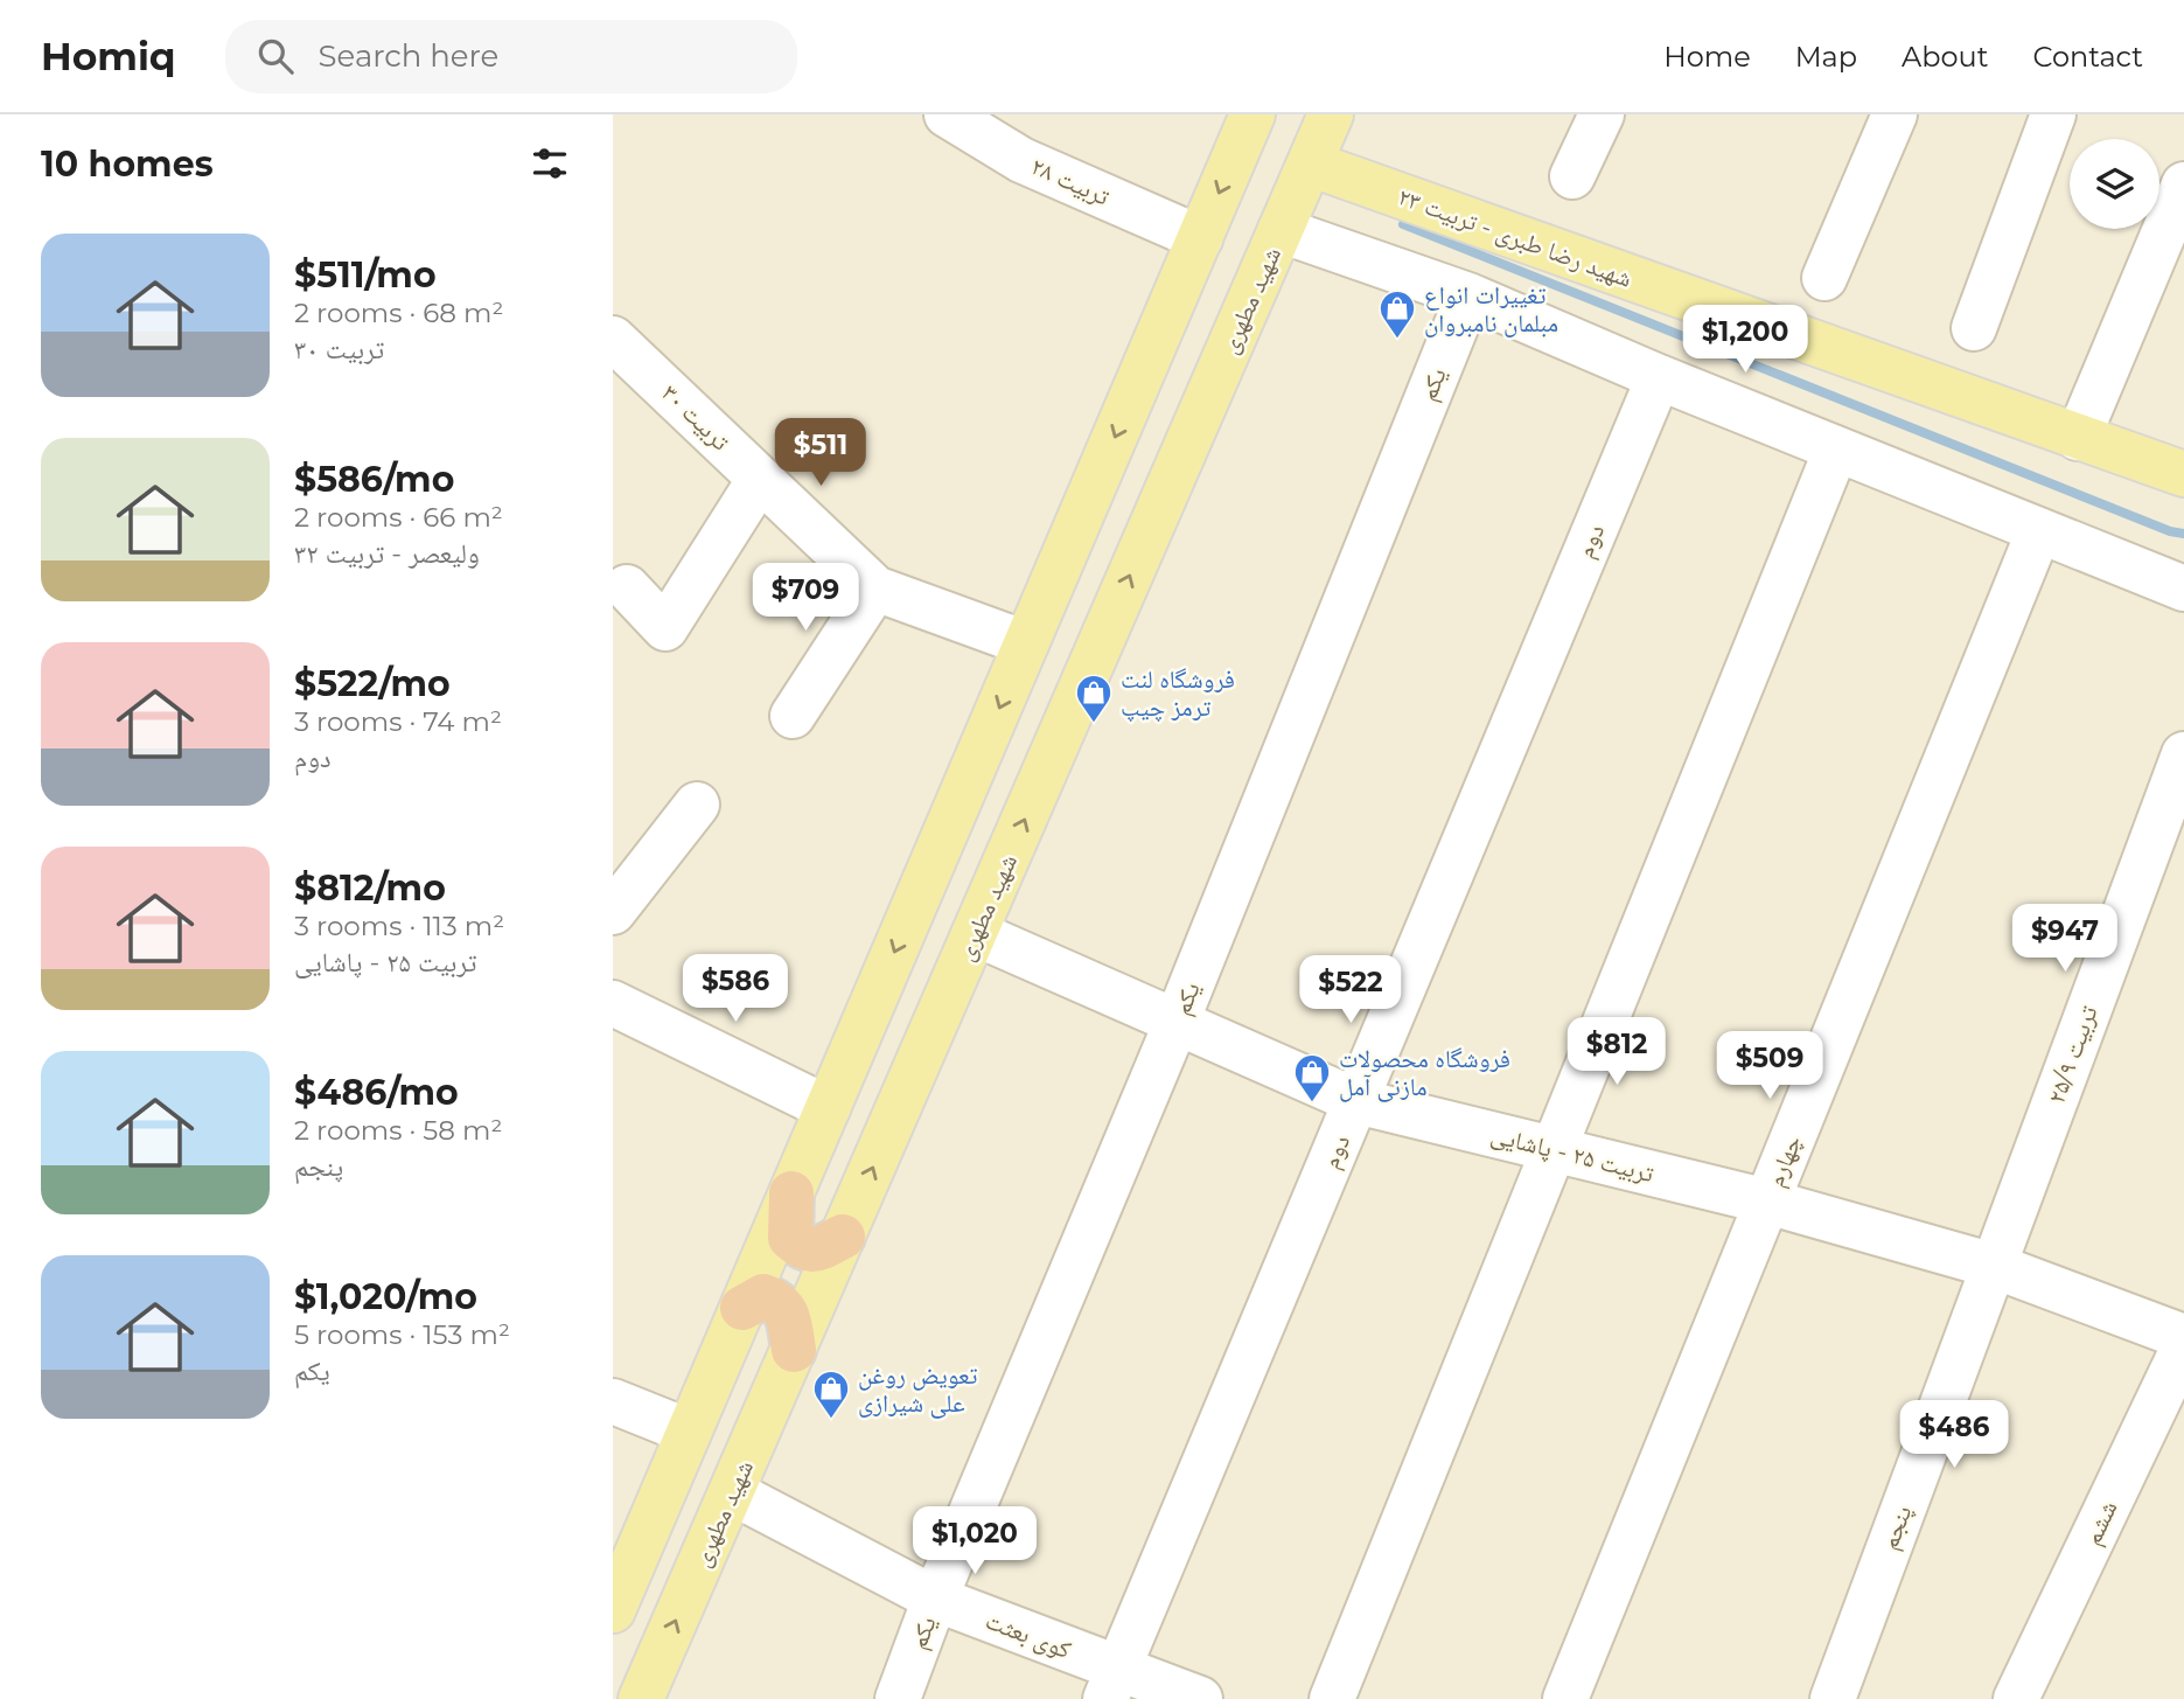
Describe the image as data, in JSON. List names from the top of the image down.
{
  "streets": {
    "main road": ["شهید رضا طبری - تربیت ۲۳", "شهید مطهری"],
    "street": [
      "تربیت ۲۸",
      "یکم",
      "تربیت ۳۰",
      "دوم",
      "تربیت ۲۵/۹",
      "تربیت ۲۵ - پاشایی",
      "چهارم",
      "ششم",
      "پنجم",
      "کوی بعثت"
    ]
  },
  "crossings": [
    ["شهید رضا طبری - تربیت ۲۳", "شهید مطهری"],
    ["شهید مطهری", "تربیت ۲۵ - پاشایی"],
    ["شهید مطهری", "کوی بعثت"],
    ["یکم", "تربیت ۲۵ - پاشایی"],
    ["یکم", "کوی بعثت"],
    ["دوم", "تربیت ۲۵ - پاشایی"],
    ["دوم", "کوی بعثت"],
    ["تربیت ۲۵/۹", "پنجم"],
    ["تربیت ۲۵ - پاشایی", "چهارم"],
    ["تربیت ۲۵ - پاشایی", "پنجم"]
  ],
  "places": {
    "shop": [
      "تغییرات انواع مبلمان نامبروان",
      "فروشگاه لنت ترمز چیپ",
      "فروشگاه محصولات مازنی آمل",
      "تعویض روغن علی شیرازی"
    ]
  },
  "page": {
    "header": "Homiq",
    "search": "Search here",
    "nav": [
      "Home",
      "Map",
      "About",
      "Contact"
    ],
    "heading": "10 homes",
    "list": [
      {
        "name": "$511/mo",
        "note": "2 rooms · 68 m² · تربیت ۳۰"
      },
      {
        "name": "$586/mo",
        "note": "2 rooms · 66 m² · ولیعصر - تربیت ۳۲"
      },
      {
        "name": "$522/mo",
        "note": "3 rooms · 74 m² · دوم"
      },
      {
        "name": "$812/mo",
        "note": "3 rooms · 113 m² · تربیت ۲۵ - پاشایی"
      },
      {
        "name": "$486/mo",
        "note": "2 rooms · 58 m² · پنجم"
      },
      {
        "name": "$1,020/mo",
        "note": "5 rooms · 153 m² · یکم"
      }
    ],
    "price": [
      "$1,200",
      "$511",
      "$709",
      "$947",
      "$586",
      "$522",
      "$812",
      "$509",
      "$486",
      "$1,020"
    ]
  }
}
